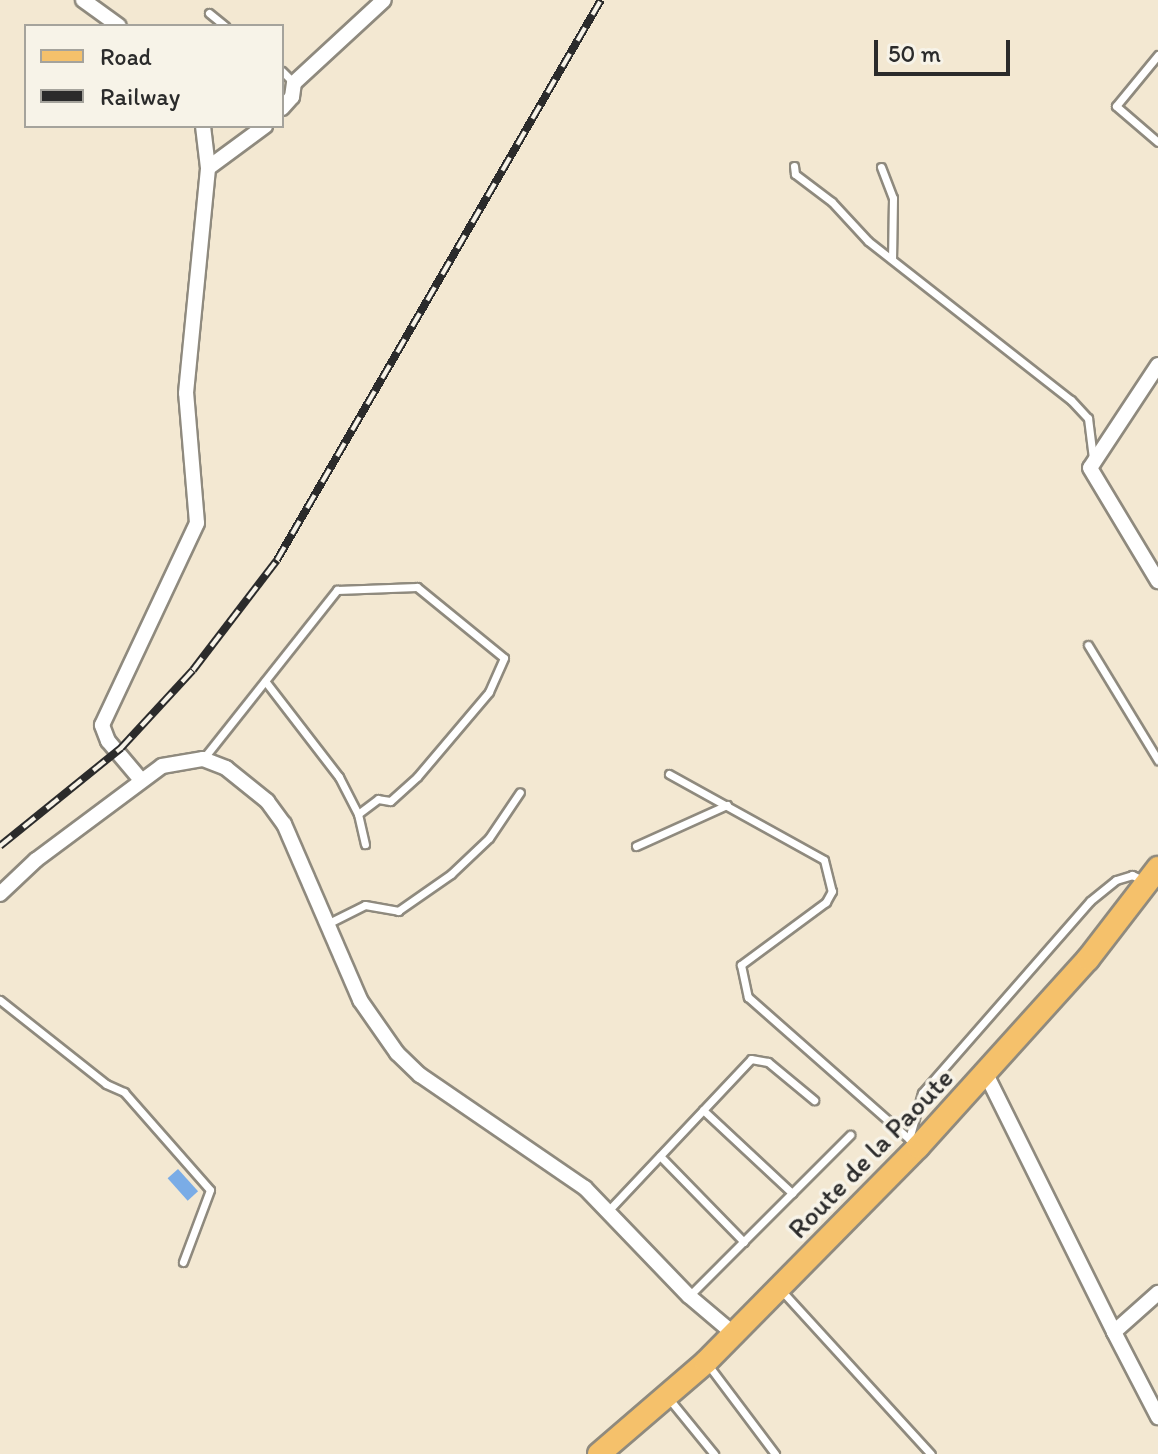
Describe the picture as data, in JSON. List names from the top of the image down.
{
  "streets": {
    "main road": ["Route de la Paoute"]
  },
  "legend": ["Road", "Railway"],
  "scale_bar": "50 m"
}
